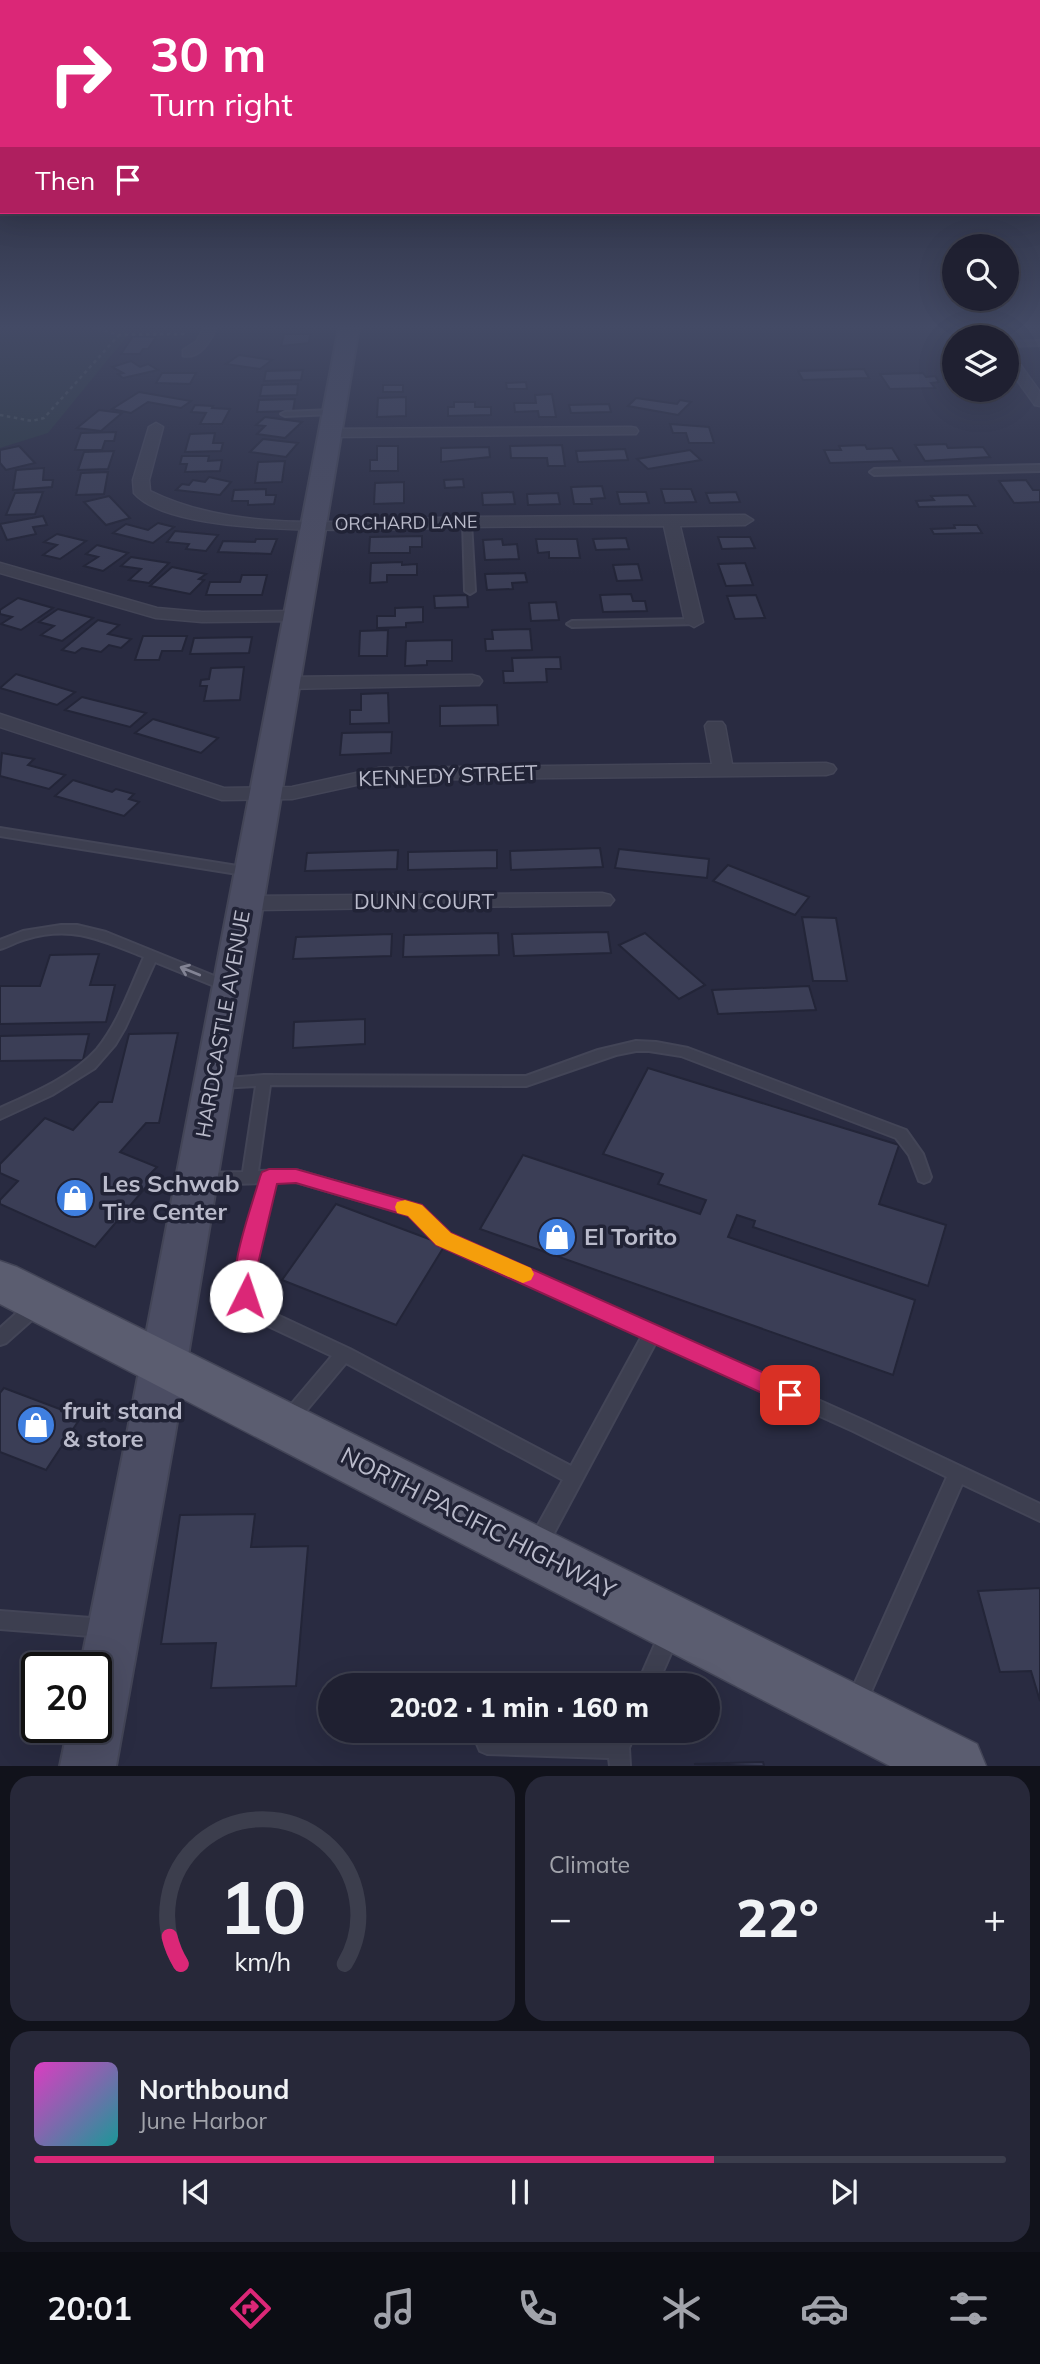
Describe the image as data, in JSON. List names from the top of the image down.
{
  "streets": {
    "main road": ["NORTH PACIFIC HIGHWAY"],
    "street": [
      "ORCHARD LANE",
      "KENNEDY STREET",
      "DUNN COURT",
      "HARDCASTLE AVENUE"
    ]
  },
  "crossings": [
    ["ORCHARD LANE", "HARDCASTLE AVENUE"],
    ["KENNEDY STREET", "HARDCASTLE AVENUE"],
    ["DUNN COURT", "HARDCASTLE AVENUE"],
    ["HARDCASTLE AVENUE", "NORTH PACIFIC HIGHWAY"]
  ],
  "places": {
    "shop": ["Les Schwab Tire Center", "El Torito", "fruit stand & store"]
  },
  "page": {
    "turn": ["30 m", "Turn right"],
    "then": "Then",
    "limit": "20",
    "trip": "20:02 · 1 min · 160 m",
    "tile": "Climate",
    "heat": ["−", "22°", "+"],
    "song": ["Northbound", "June Harbor"],
    "tabs": "20:01",
    "gauge": ["10", "km/h"]
  }
}
